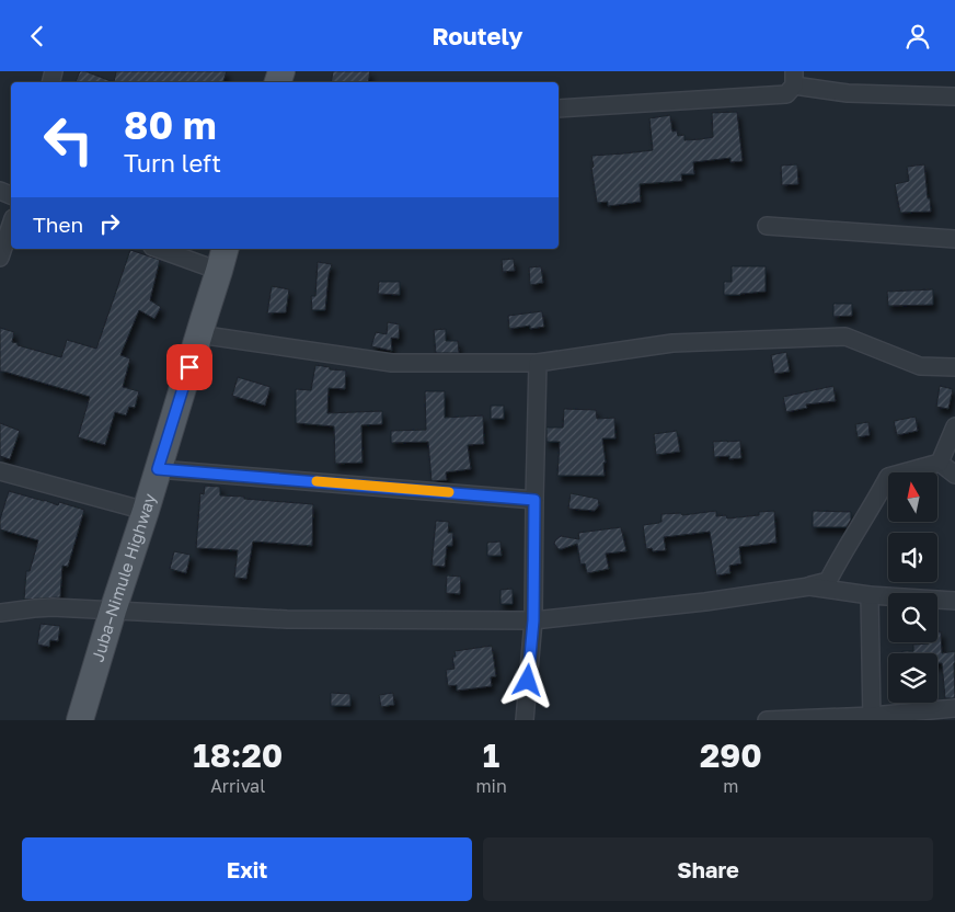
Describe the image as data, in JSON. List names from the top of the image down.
{
  "streets": {
    "main road": ["Juba–Nimule Highway"]
  },
  "north": "top",
  "page": {
    "header": "Routely",
    "turn": ["80 m", "Turn left"],
    "then": "Then",
    "eta": [
      "18:20",
      "Arrival",
      "1",
      "min",
      "290",
      "m"
    ],
    "buttons": ["Exit", "Share"]
  }
}
